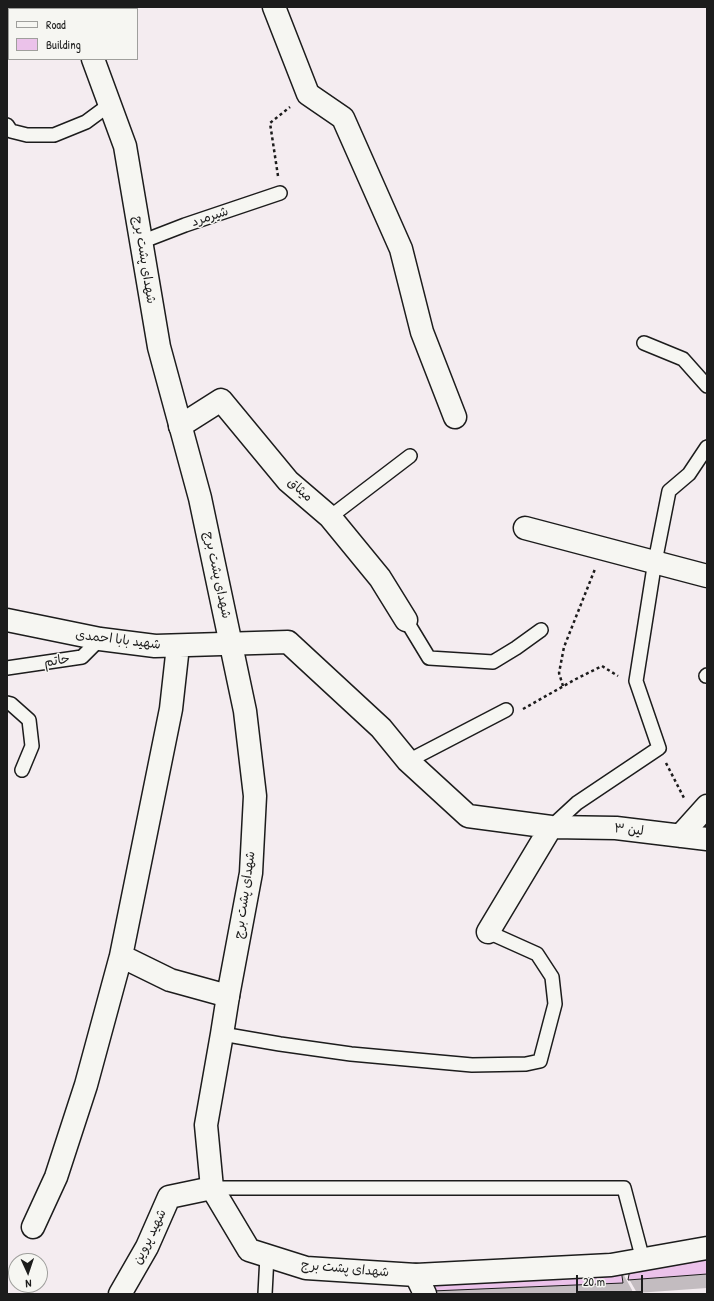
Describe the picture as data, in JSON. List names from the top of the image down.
{
  "streets": {
    "street": [
      "شهدای پشت برج",
      "میثاق",
      "شهید بابا احمدی",
      "لین ۳",
      "شهید پروین"
    ],
    "lane": ["شیرمرد", "حاتم"]
  },
  "crossings": [
    ["شیرمرد", "شهدای پشت برج"],
    ["شهدای پشت برج", "میثاق"],
    ["شهدای پشت برج", "شهید بابا احمدی"],
    ["شهدای پشت برج", "شهید پروین"],
    ["شهید بابا احمدی", "حاتم"],
    ["شهید بابا احمدی", "لین ۳"]
  ],
  "legend": ["Road", "Building"],
  "scale_bar": "20 m",
  "north": "bottom"
}
